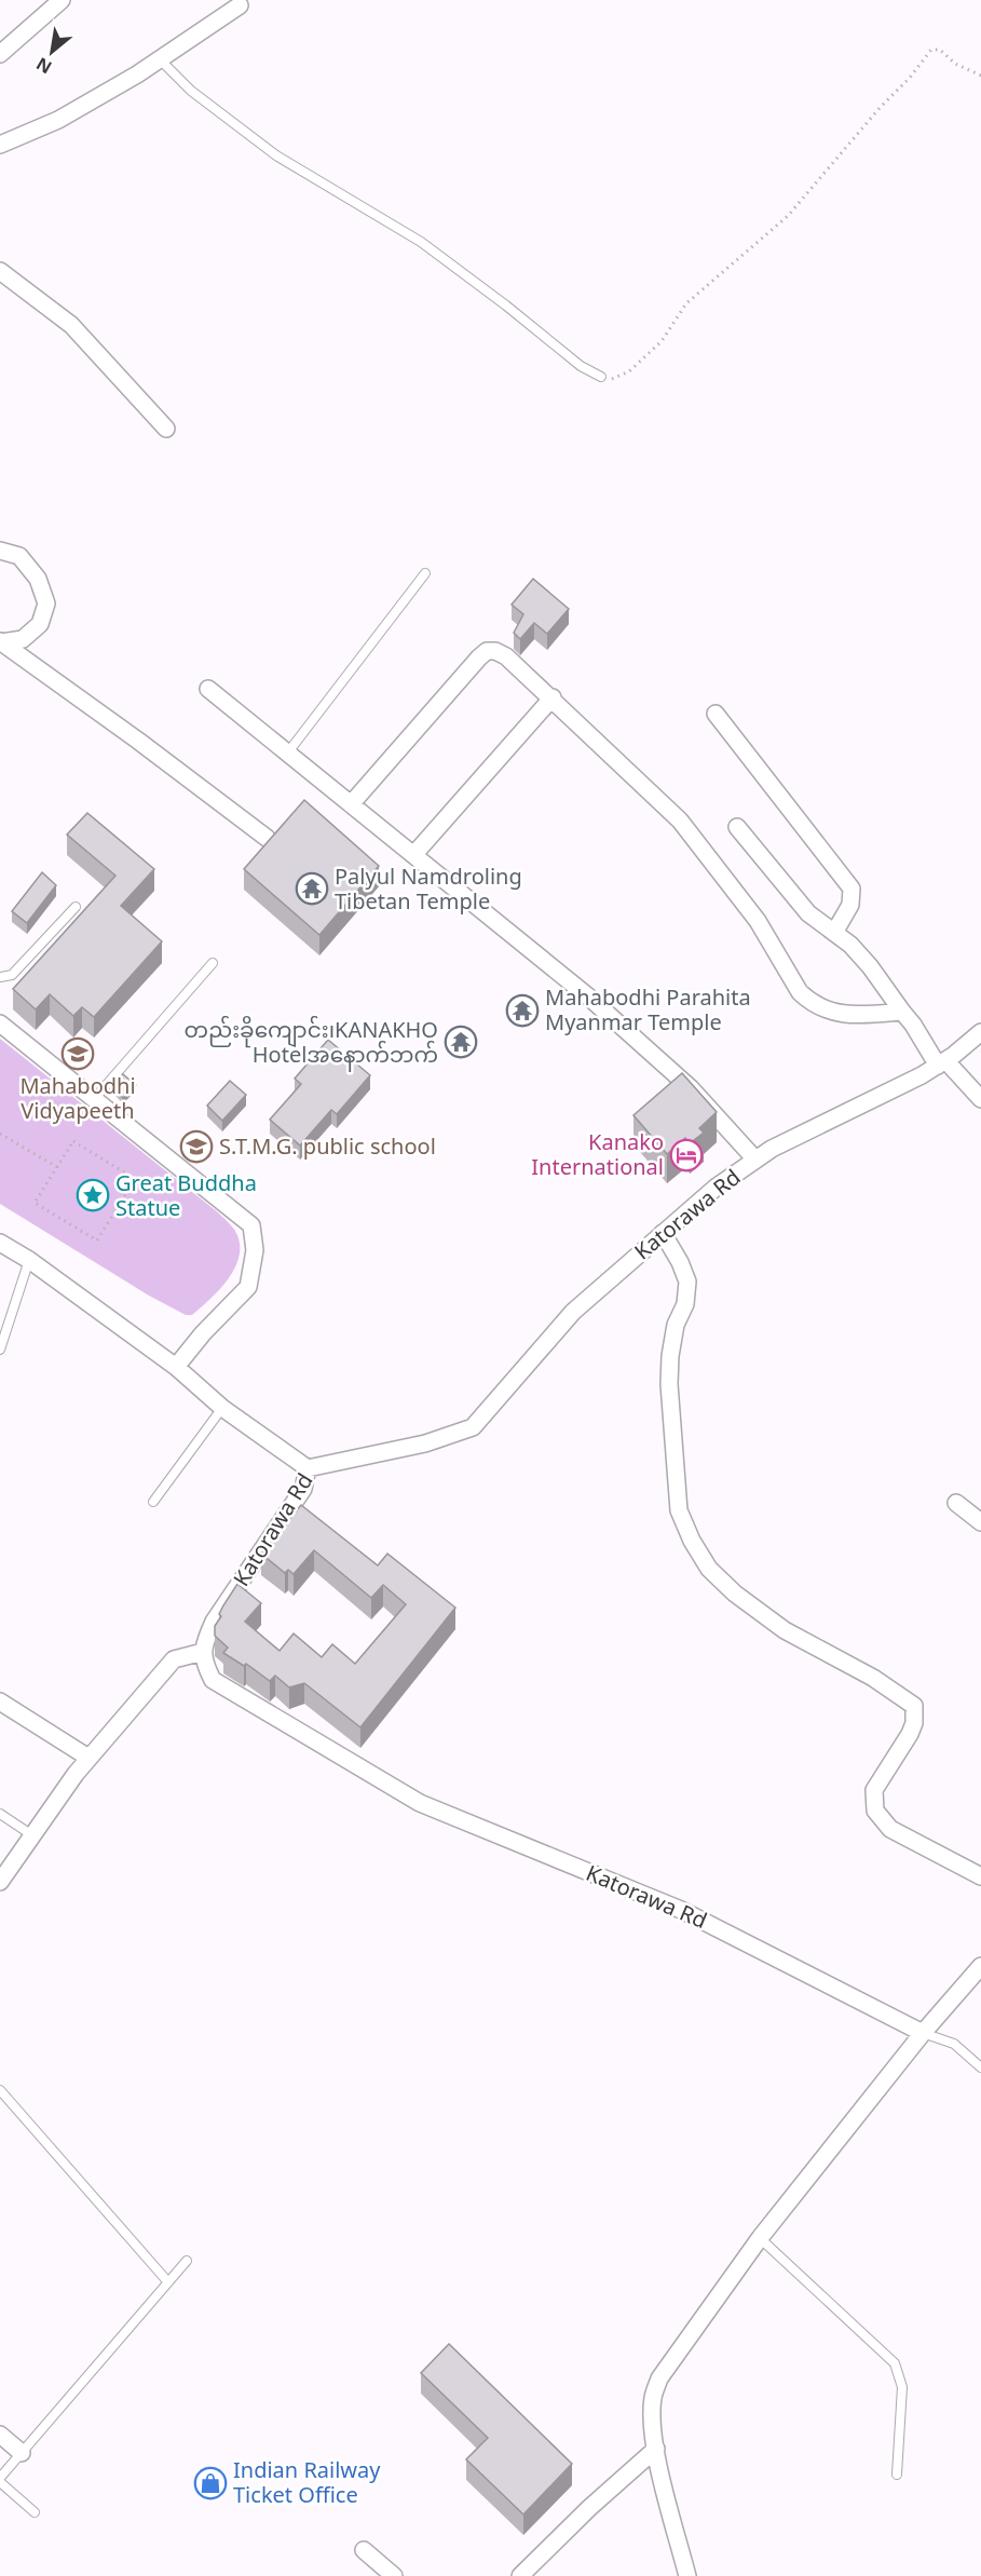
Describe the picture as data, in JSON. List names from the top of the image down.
{
  "streets": {
    "street": ["Katorawa Rd"]
  },
  "places": {
    "temple": ["Palyul Namdroling Tibetan Temple", "Mahabodhi Parahita Myanmar Temple", "တည်းခိုကျောင်း၊KANAKHO Hotelအနောက်ဘက်"],
    "school or university": ["Mahabodhi Vidyapeeth", "S.T.M.G. public school"],
    "hotel": ["Kanako International"],
    "place": ["Great Buddha Statue"],
    "shop": ["Indian Railway Ticket Office"]
  },
  "north": "bottom left"
}
